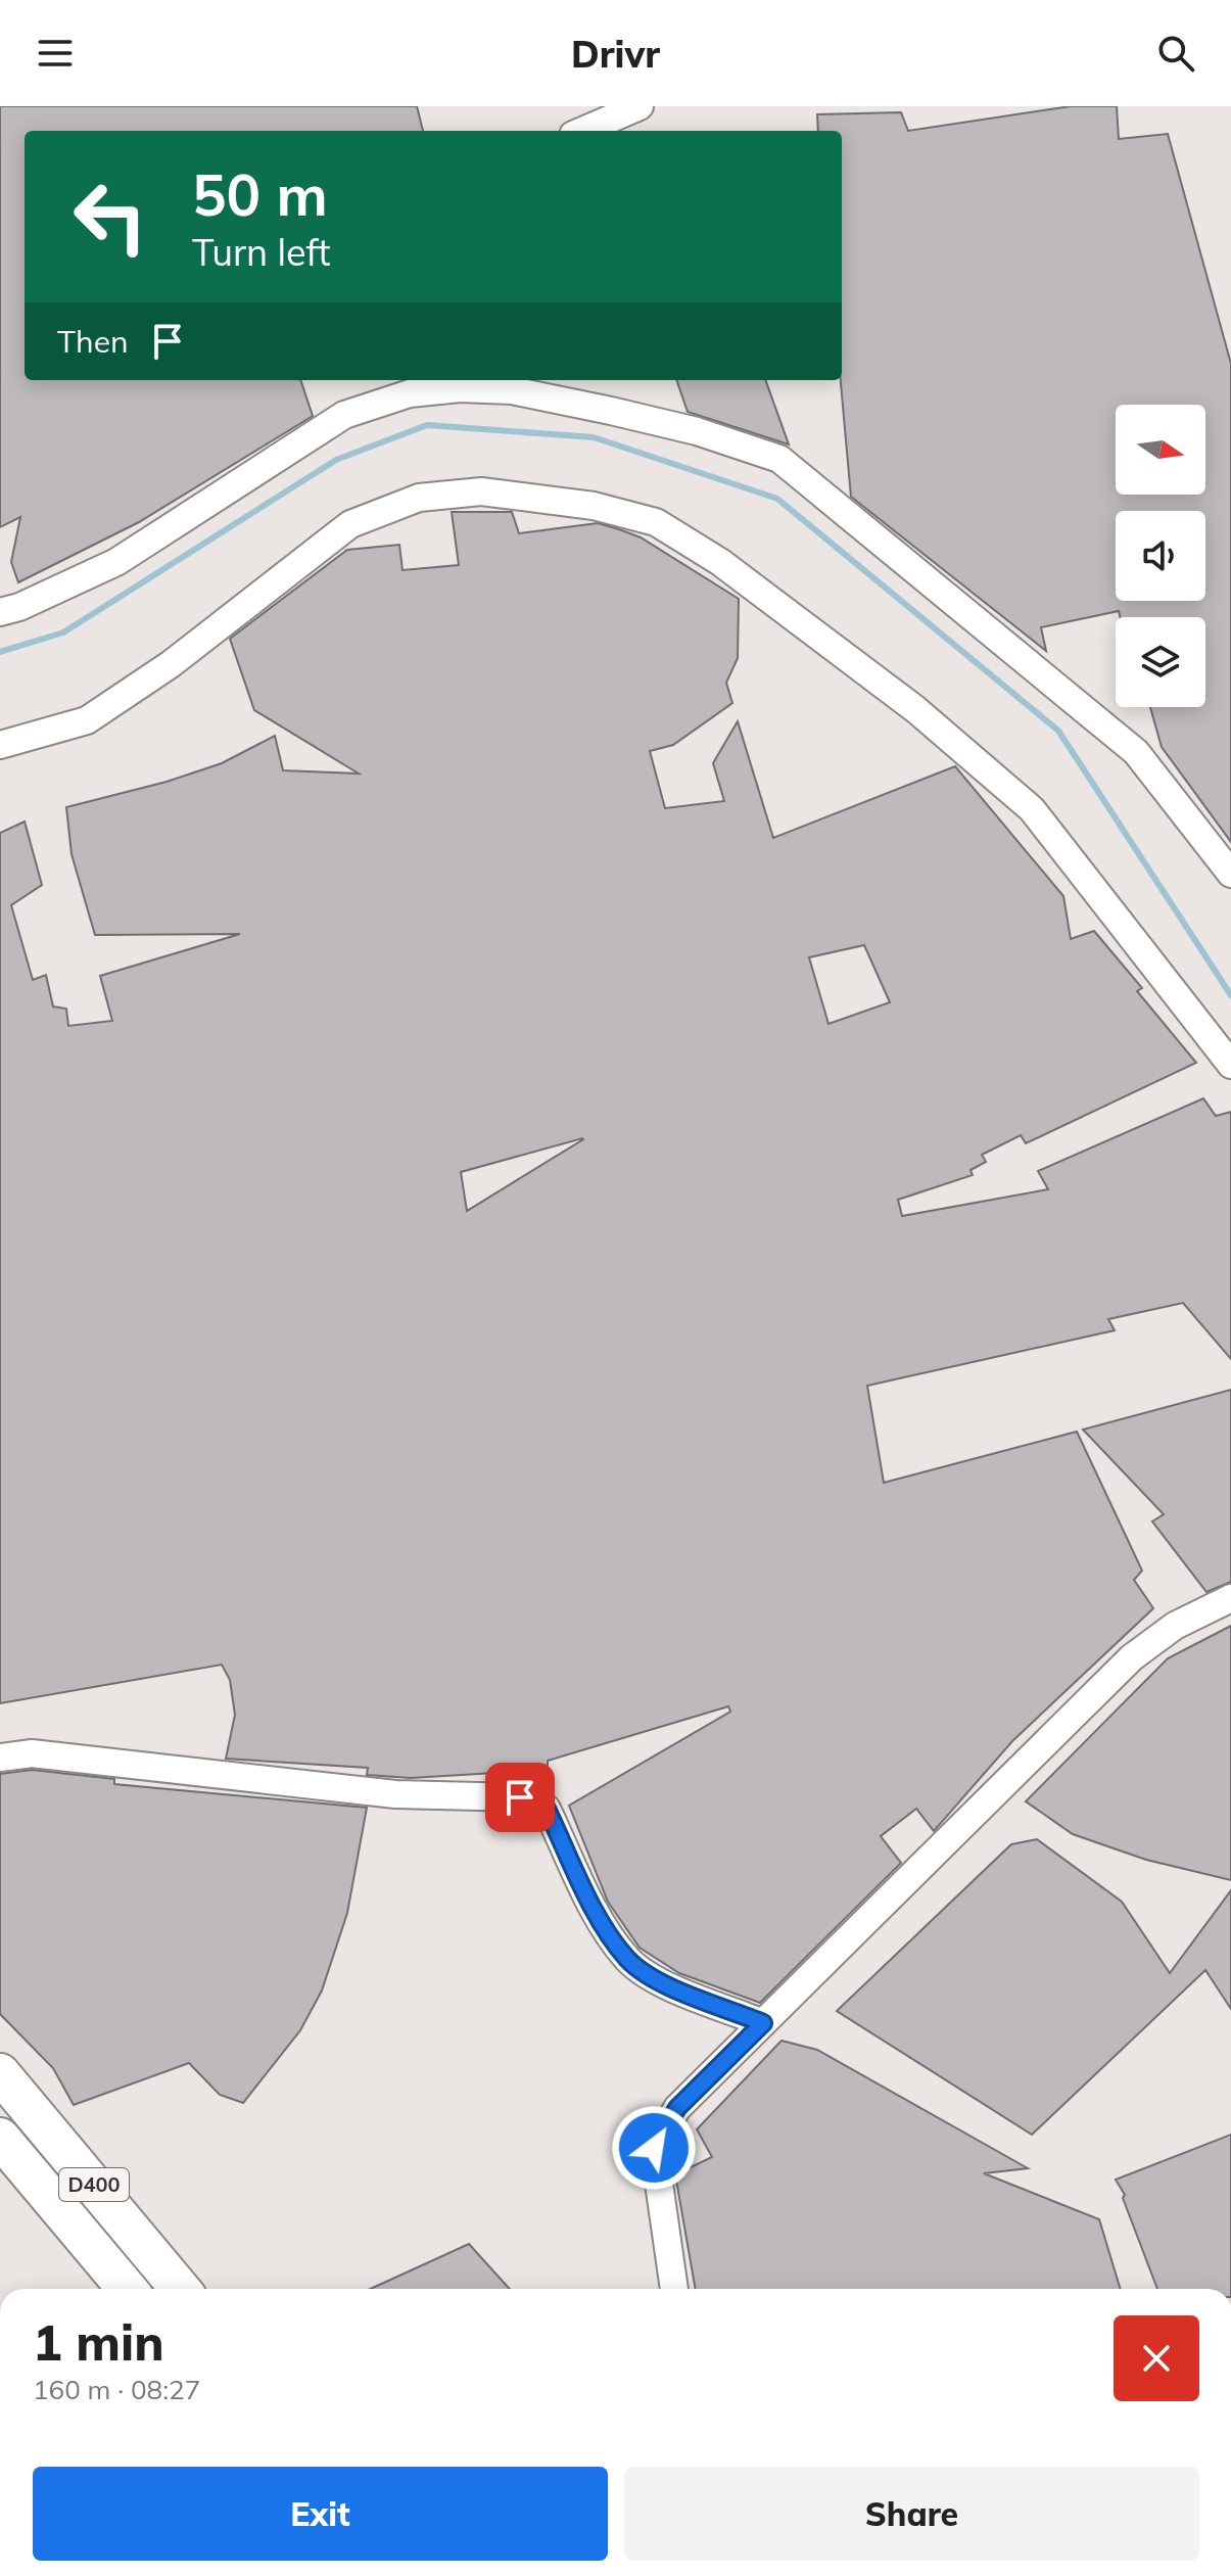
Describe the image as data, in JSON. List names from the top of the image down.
{
  "streets": {
    "highway": ["D400"]
  },
  "north": "right",
  "page": {
    "header": "Drivr",
    "turn": ["50 m", "Turn left"],
    "then": "Then",
    "heading": ["1 min", "160 m · 08:27"],
    "buttons": ["Exit", "Share"]
  }
}
